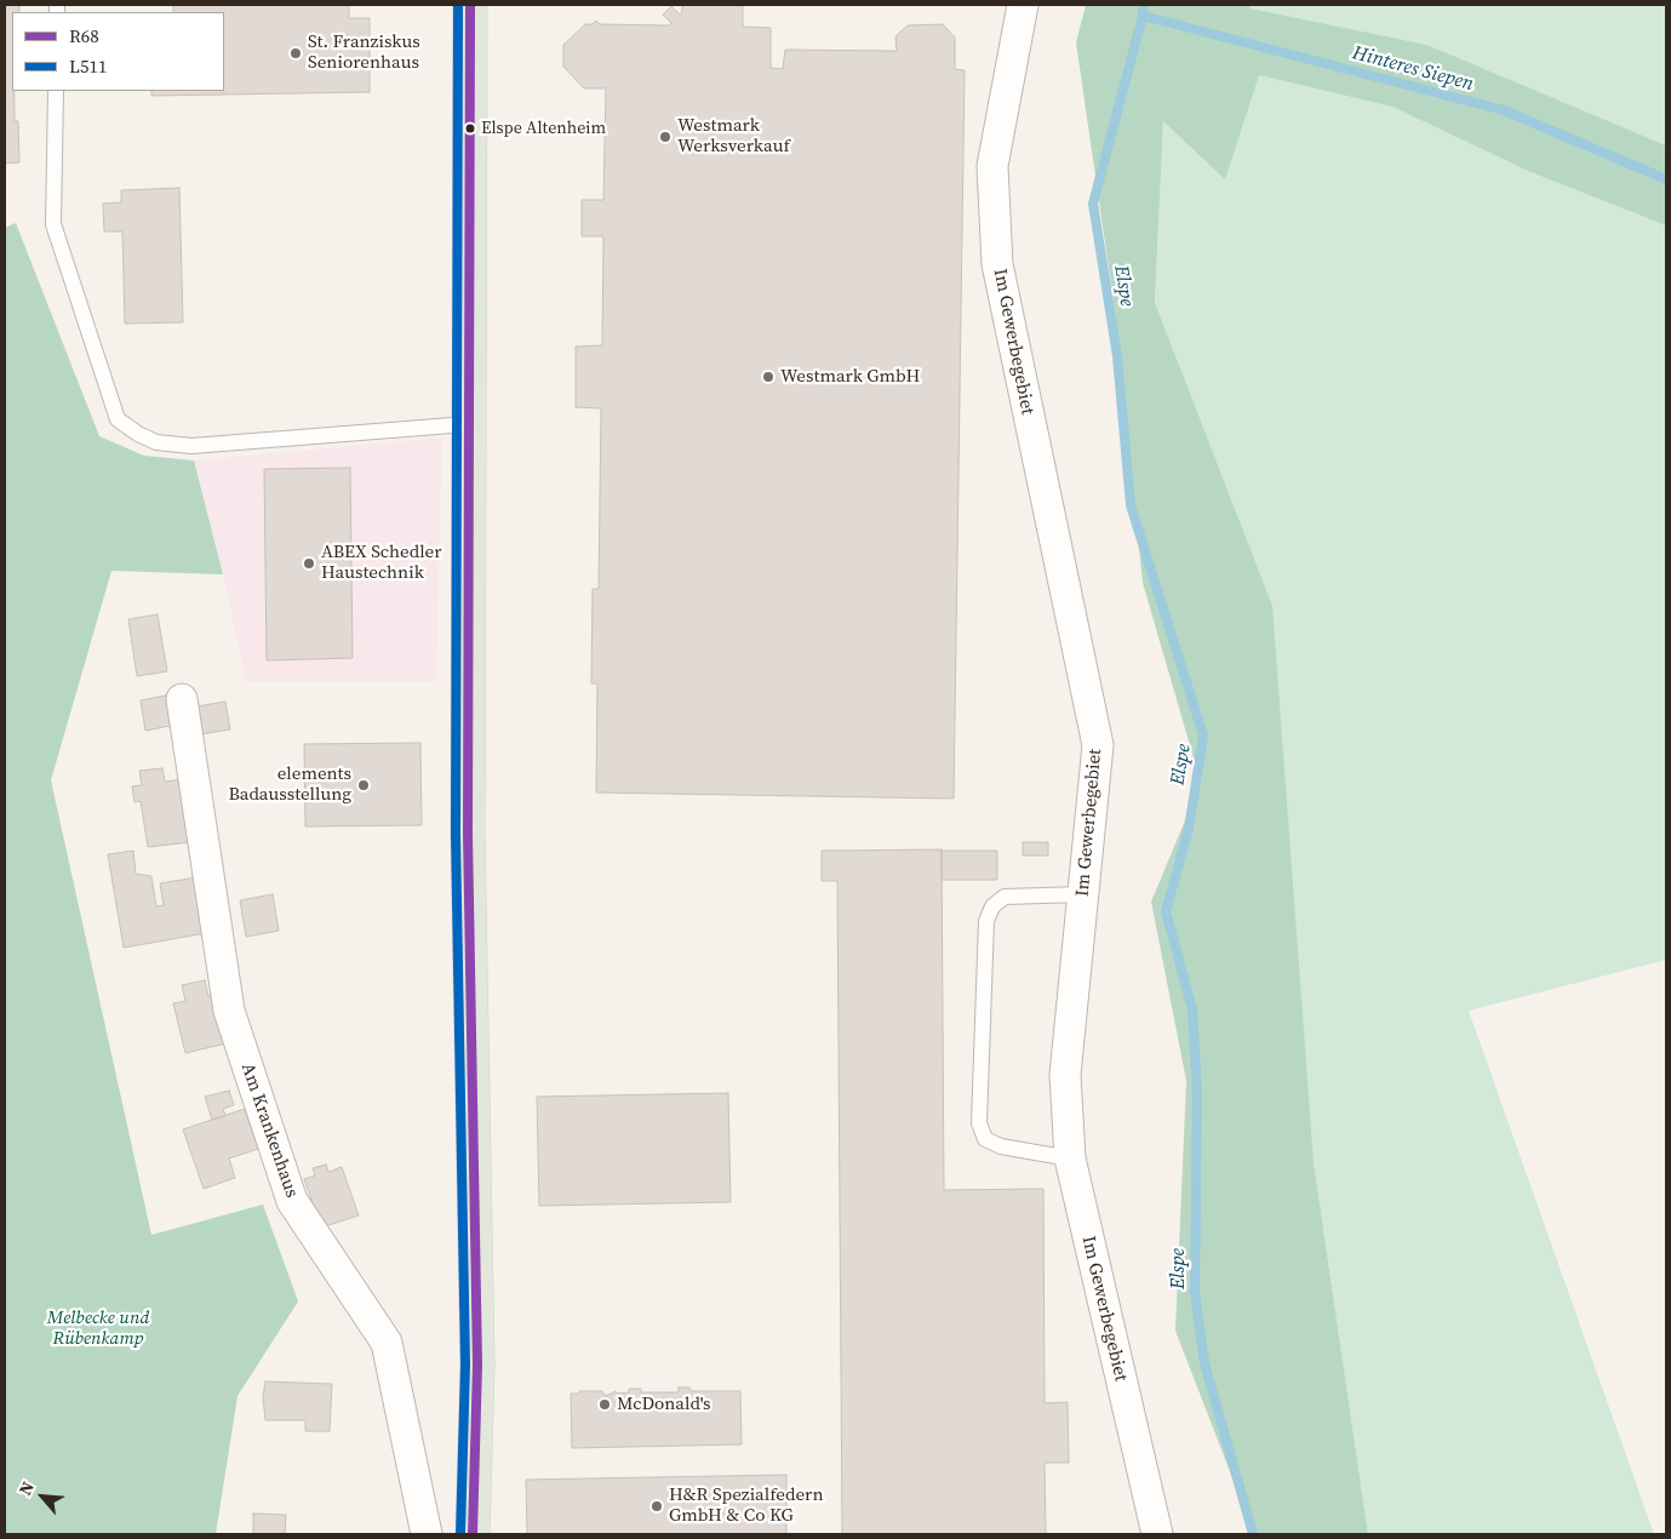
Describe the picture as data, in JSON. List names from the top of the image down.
{
  "streets": {
    "street": ["Im Gewerbegebiet", "Am Krankenhaus"]
  },
  "water": ["Hinteres Siepen", "Elspe"],
  "parks": ["Melbecke und Rübenkamp"],
  "places": [
    "St. Franziskus Seniorenhaus",
    "Elspe Altenheim",
    "Westmark Werksverkauf",
    "Westmark GmbH",
    "ABEX Schedler Haustechnik",
    "elements Badausstellung",
    "McDonald's",
    "H&R Spezialfedern GmbH & Co KG"
  ],
  "lines": ["transit line R68", "transit line L511"],
  "legend": ["R68", "L511"],
  "north": "top left"
}
